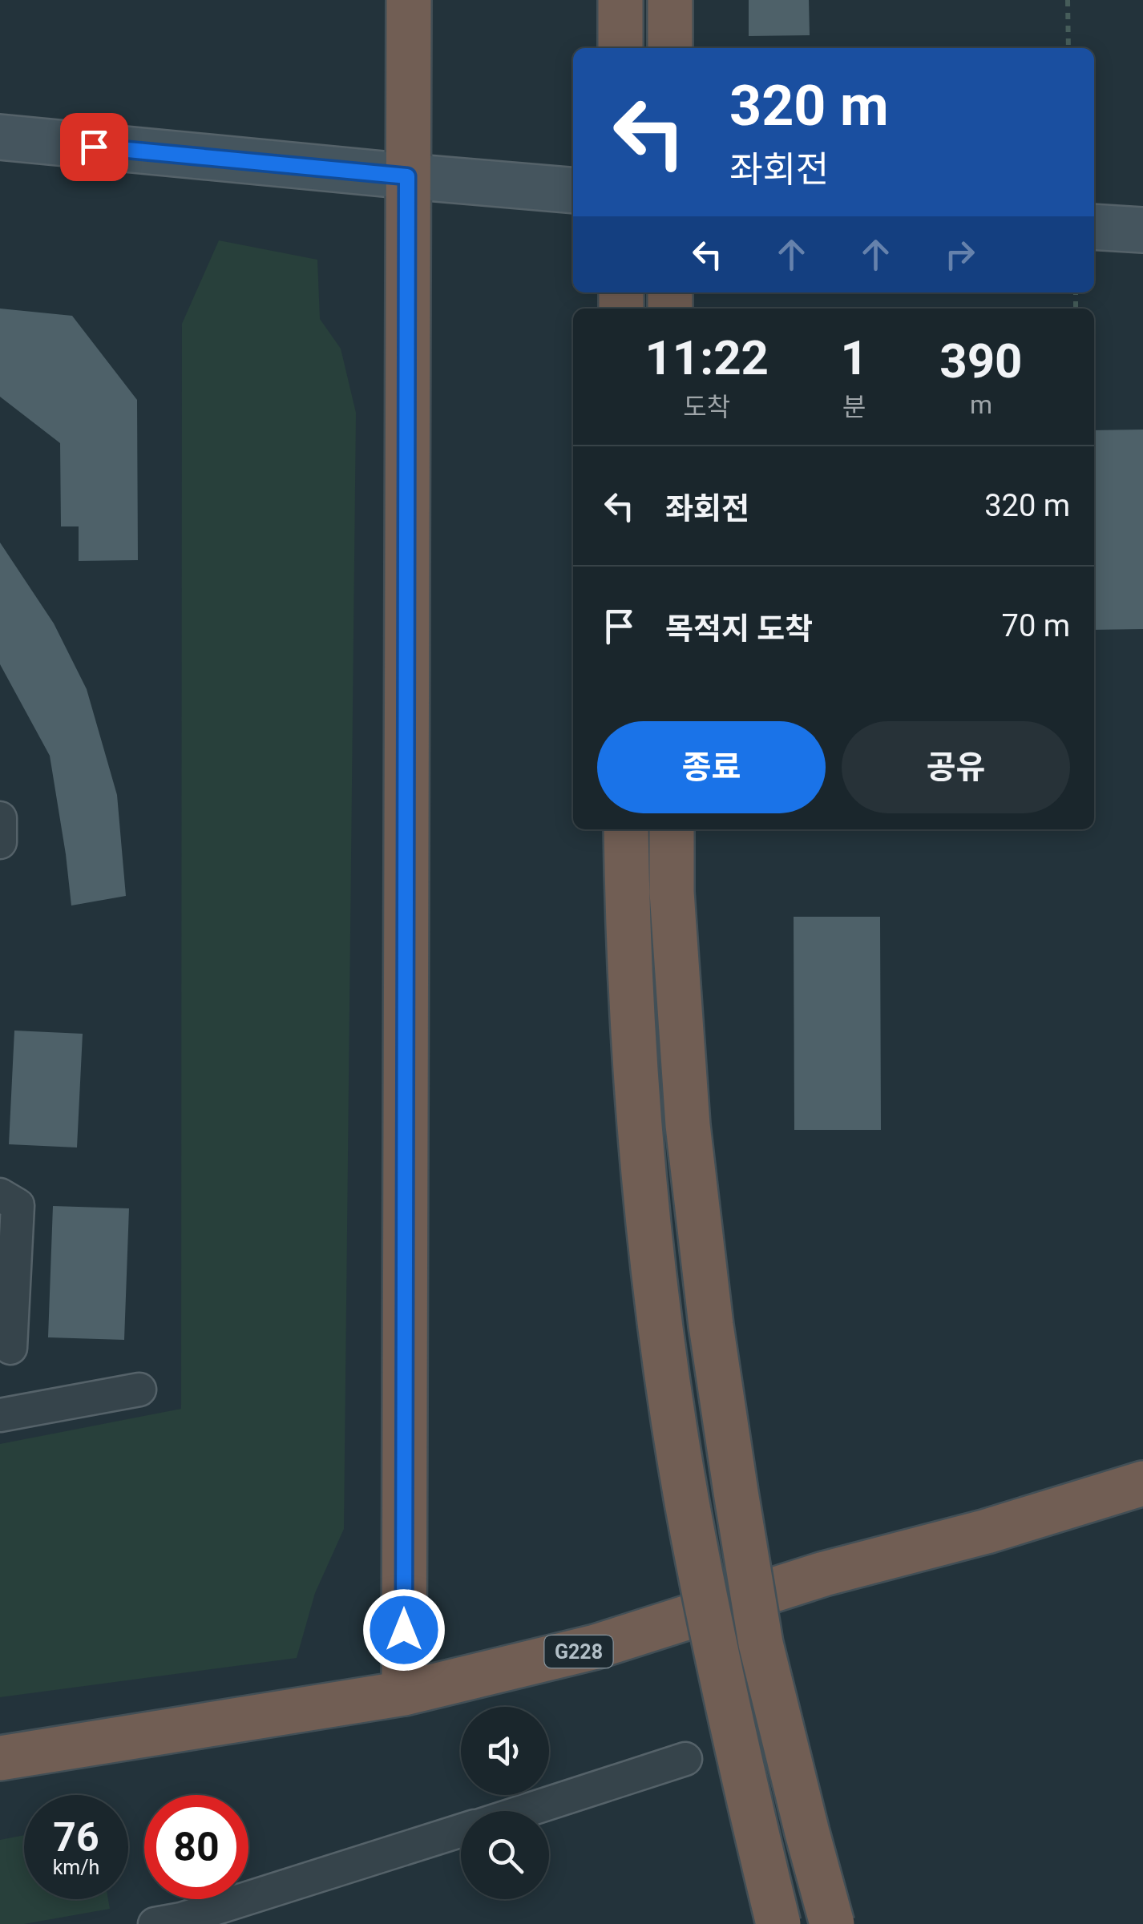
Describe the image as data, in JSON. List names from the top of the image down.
{
  "streets": {
    "highway": ["G228"]
  },
  "page": {
    "turn": ["320 m", "좌회전"],
    "eta": [
      "11:22",
      "도착",
      "1",
      "분",
      "390",
      "m"
    ],
    "list": [
      {
        "name": "좌회전",
        "value": "320 m"
      },
      {
        "name": "목적지 도착",
        "value": "70 m"
      }
    ],
    "buttons": ["종료", "공유"],
    "speed": "76 km/h",
    "limit": "80"
  }
}
